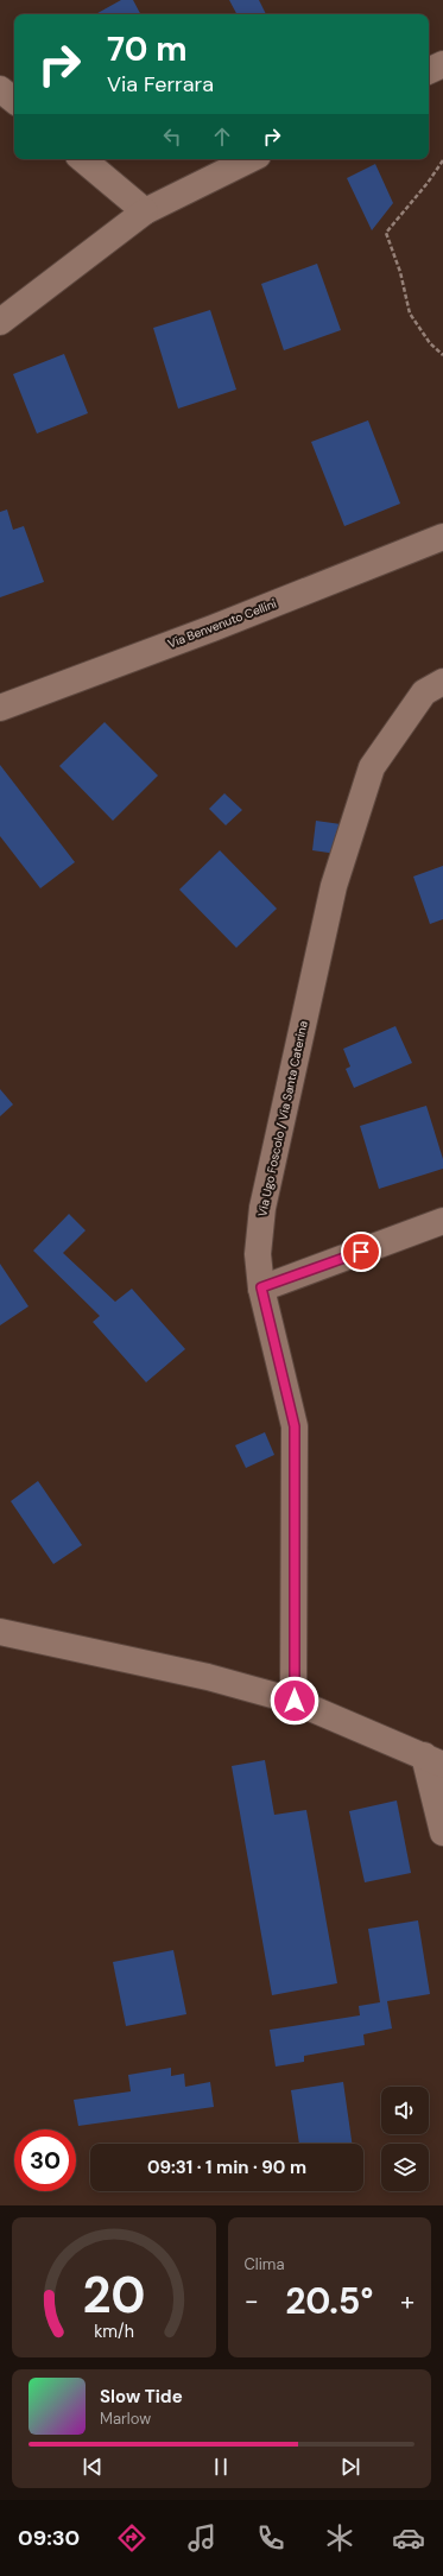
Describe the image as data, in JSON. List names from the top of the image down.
{
  "streets": {
    "street": ["Via Benvenuto Cellini", "Via Ugo Foscolo / Via Santa Caterina"]
  },
  "page": {
    "turn": ["70 m", "Via Ferrara"],
    "limit": "30",
    "trip": "09:31 · 1 min · 90 m",
    "tile": "Clima",
    "heat": ["−", "20.5°", "+"],
    "song": ["Slow Tide", "Marlow"],
    "tabs": "09:30",
    "gauge": ["20", "km/h"]
  }
}
